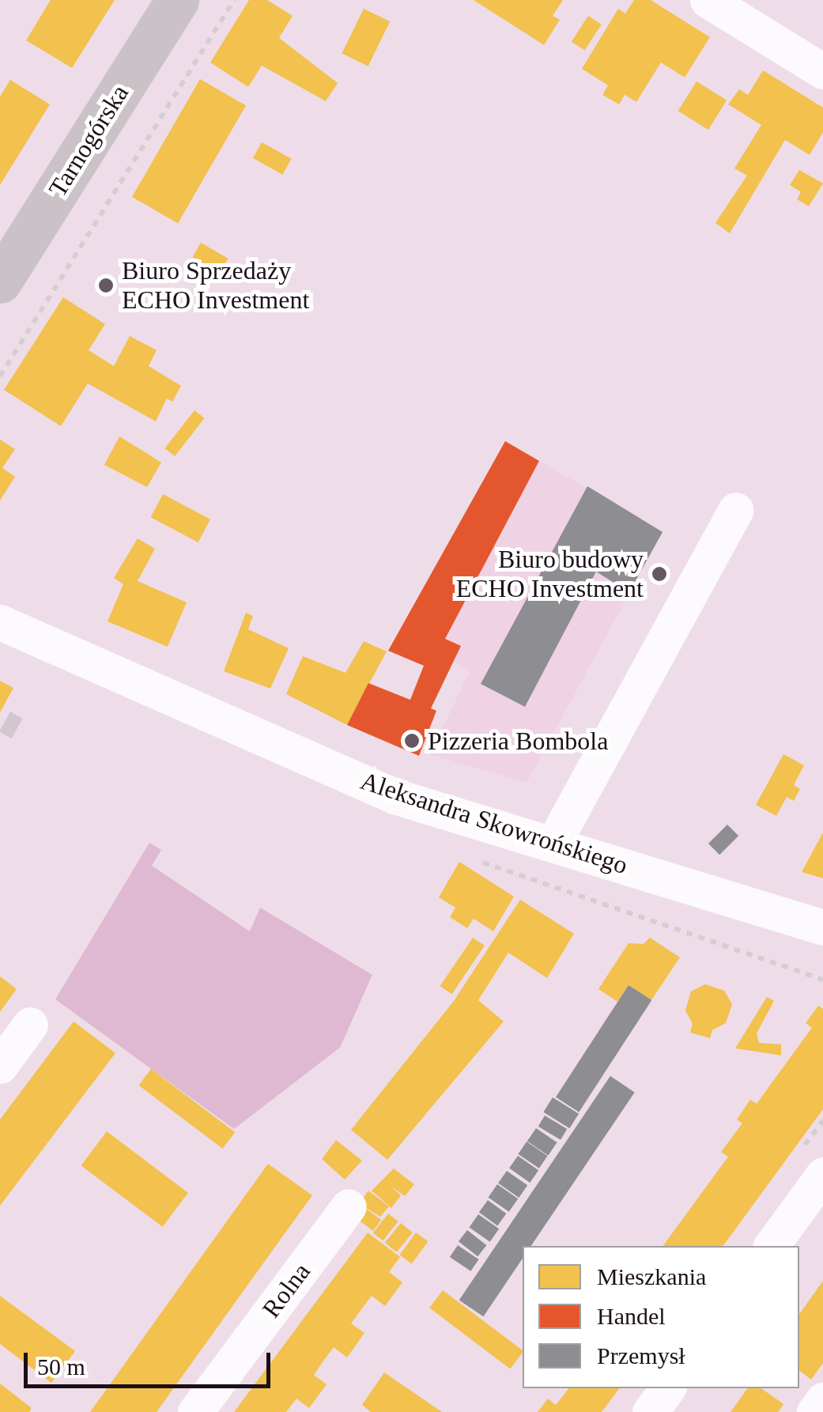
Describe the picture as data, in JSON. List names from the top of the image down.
{
  "streets": {
    "main road": ["Tarnogórska"],
    "street": ["Aleksandra Skowrońskiego", "Rolna"]
  },
  "places": ["Biuro Sprzedaży ECHO Investment", "Biuro budowy ECHO Investment", "Pizzeria Bombola"],
  "legend": ["Mieszkania", "Handel", "Przemysł"],
  "scale_bar": "50 m"
}
